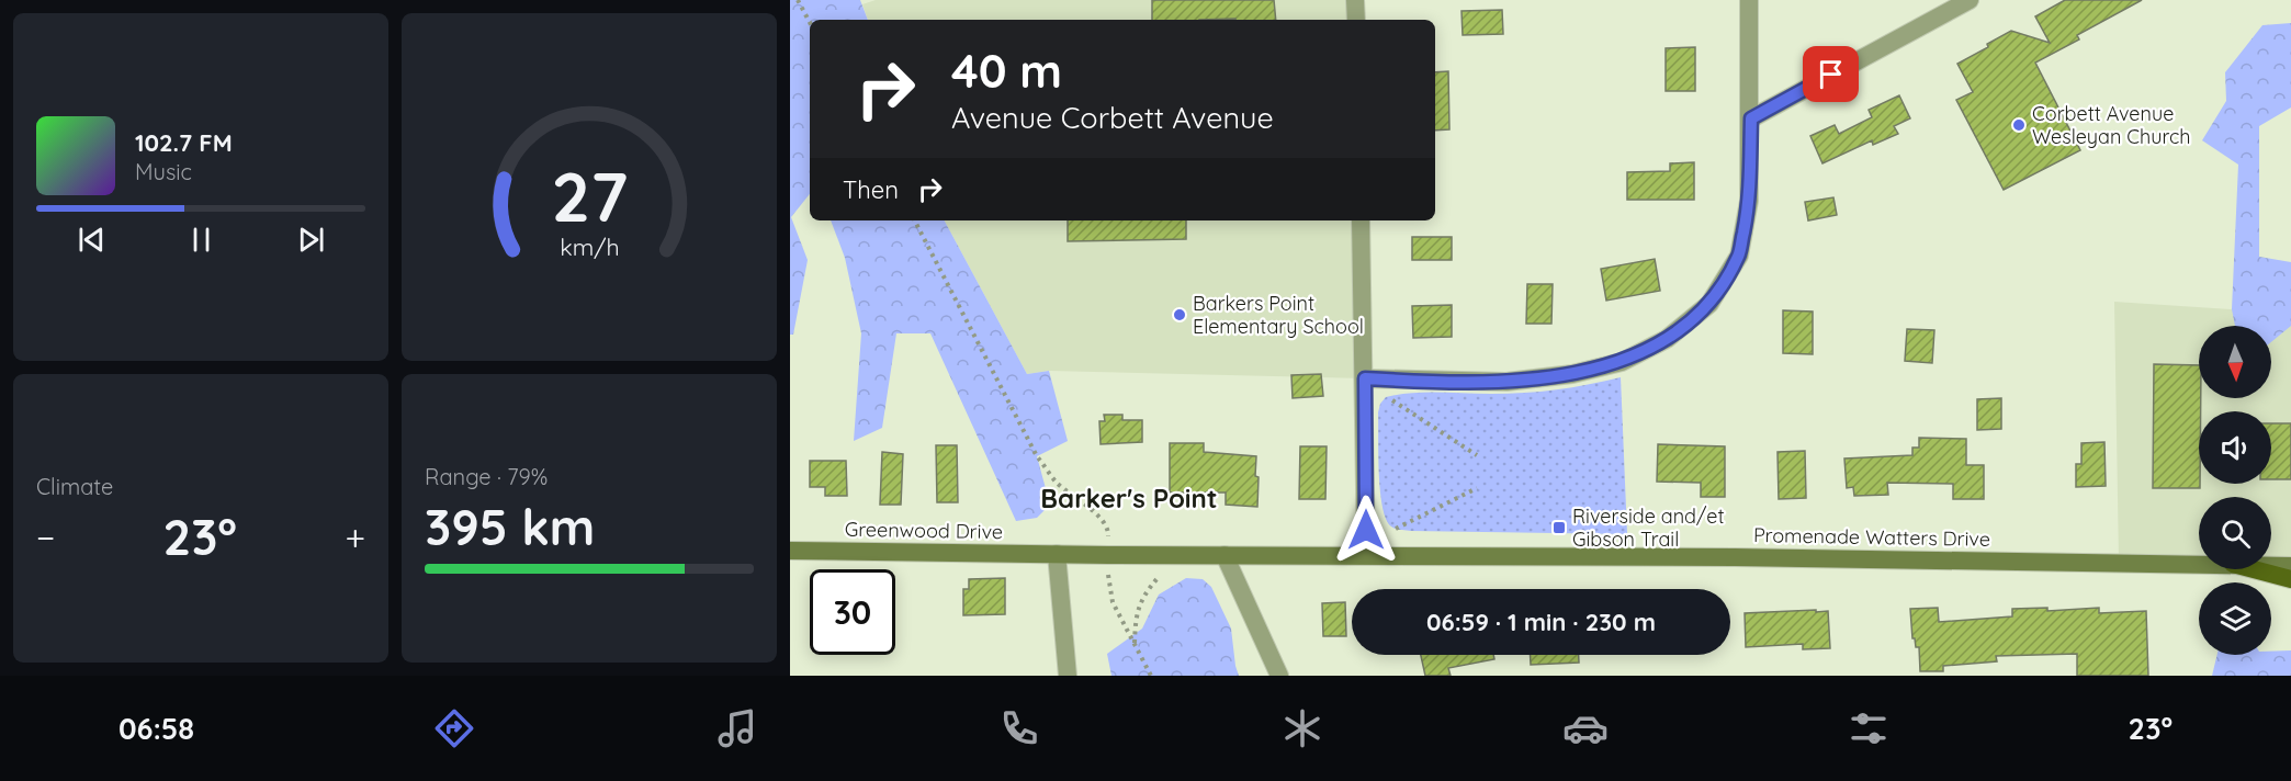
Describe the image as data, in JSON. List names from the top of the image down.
{
  "streets": {
    "main road": ["Greenwood Drive", "Promenade Watters Drive"]
  },
  "crossings": [
    ["Greenwood Drive", "Promenade Watters Drive"]
  ],
  "districts": ["Barker's Point"],
  "places": {
    "other": ["Corbett Avenue Wesleyan Church", "Barkers Point Elementary School"],
    "transit": ["Riverside and/et Gibson Trail"]
  },
  "north": "bottom",
  "page": {
    "turn": ["40 m", "Avenue Corbett Avenue"],
    "song": ["102.7 FM", "Music"],
    "then": "Then",
    "tile": [
      "Climate",
      ["Range · 79%", "395 km"]
    ],
    "heat": ["−", "23°", "+"],
    "limit": "30",
    "trip": "06:59 · 1 min · 230 m",
    "tabs": ["06:58", "23°"],
    "gauge": ["27", "km/h"]
  }
}
